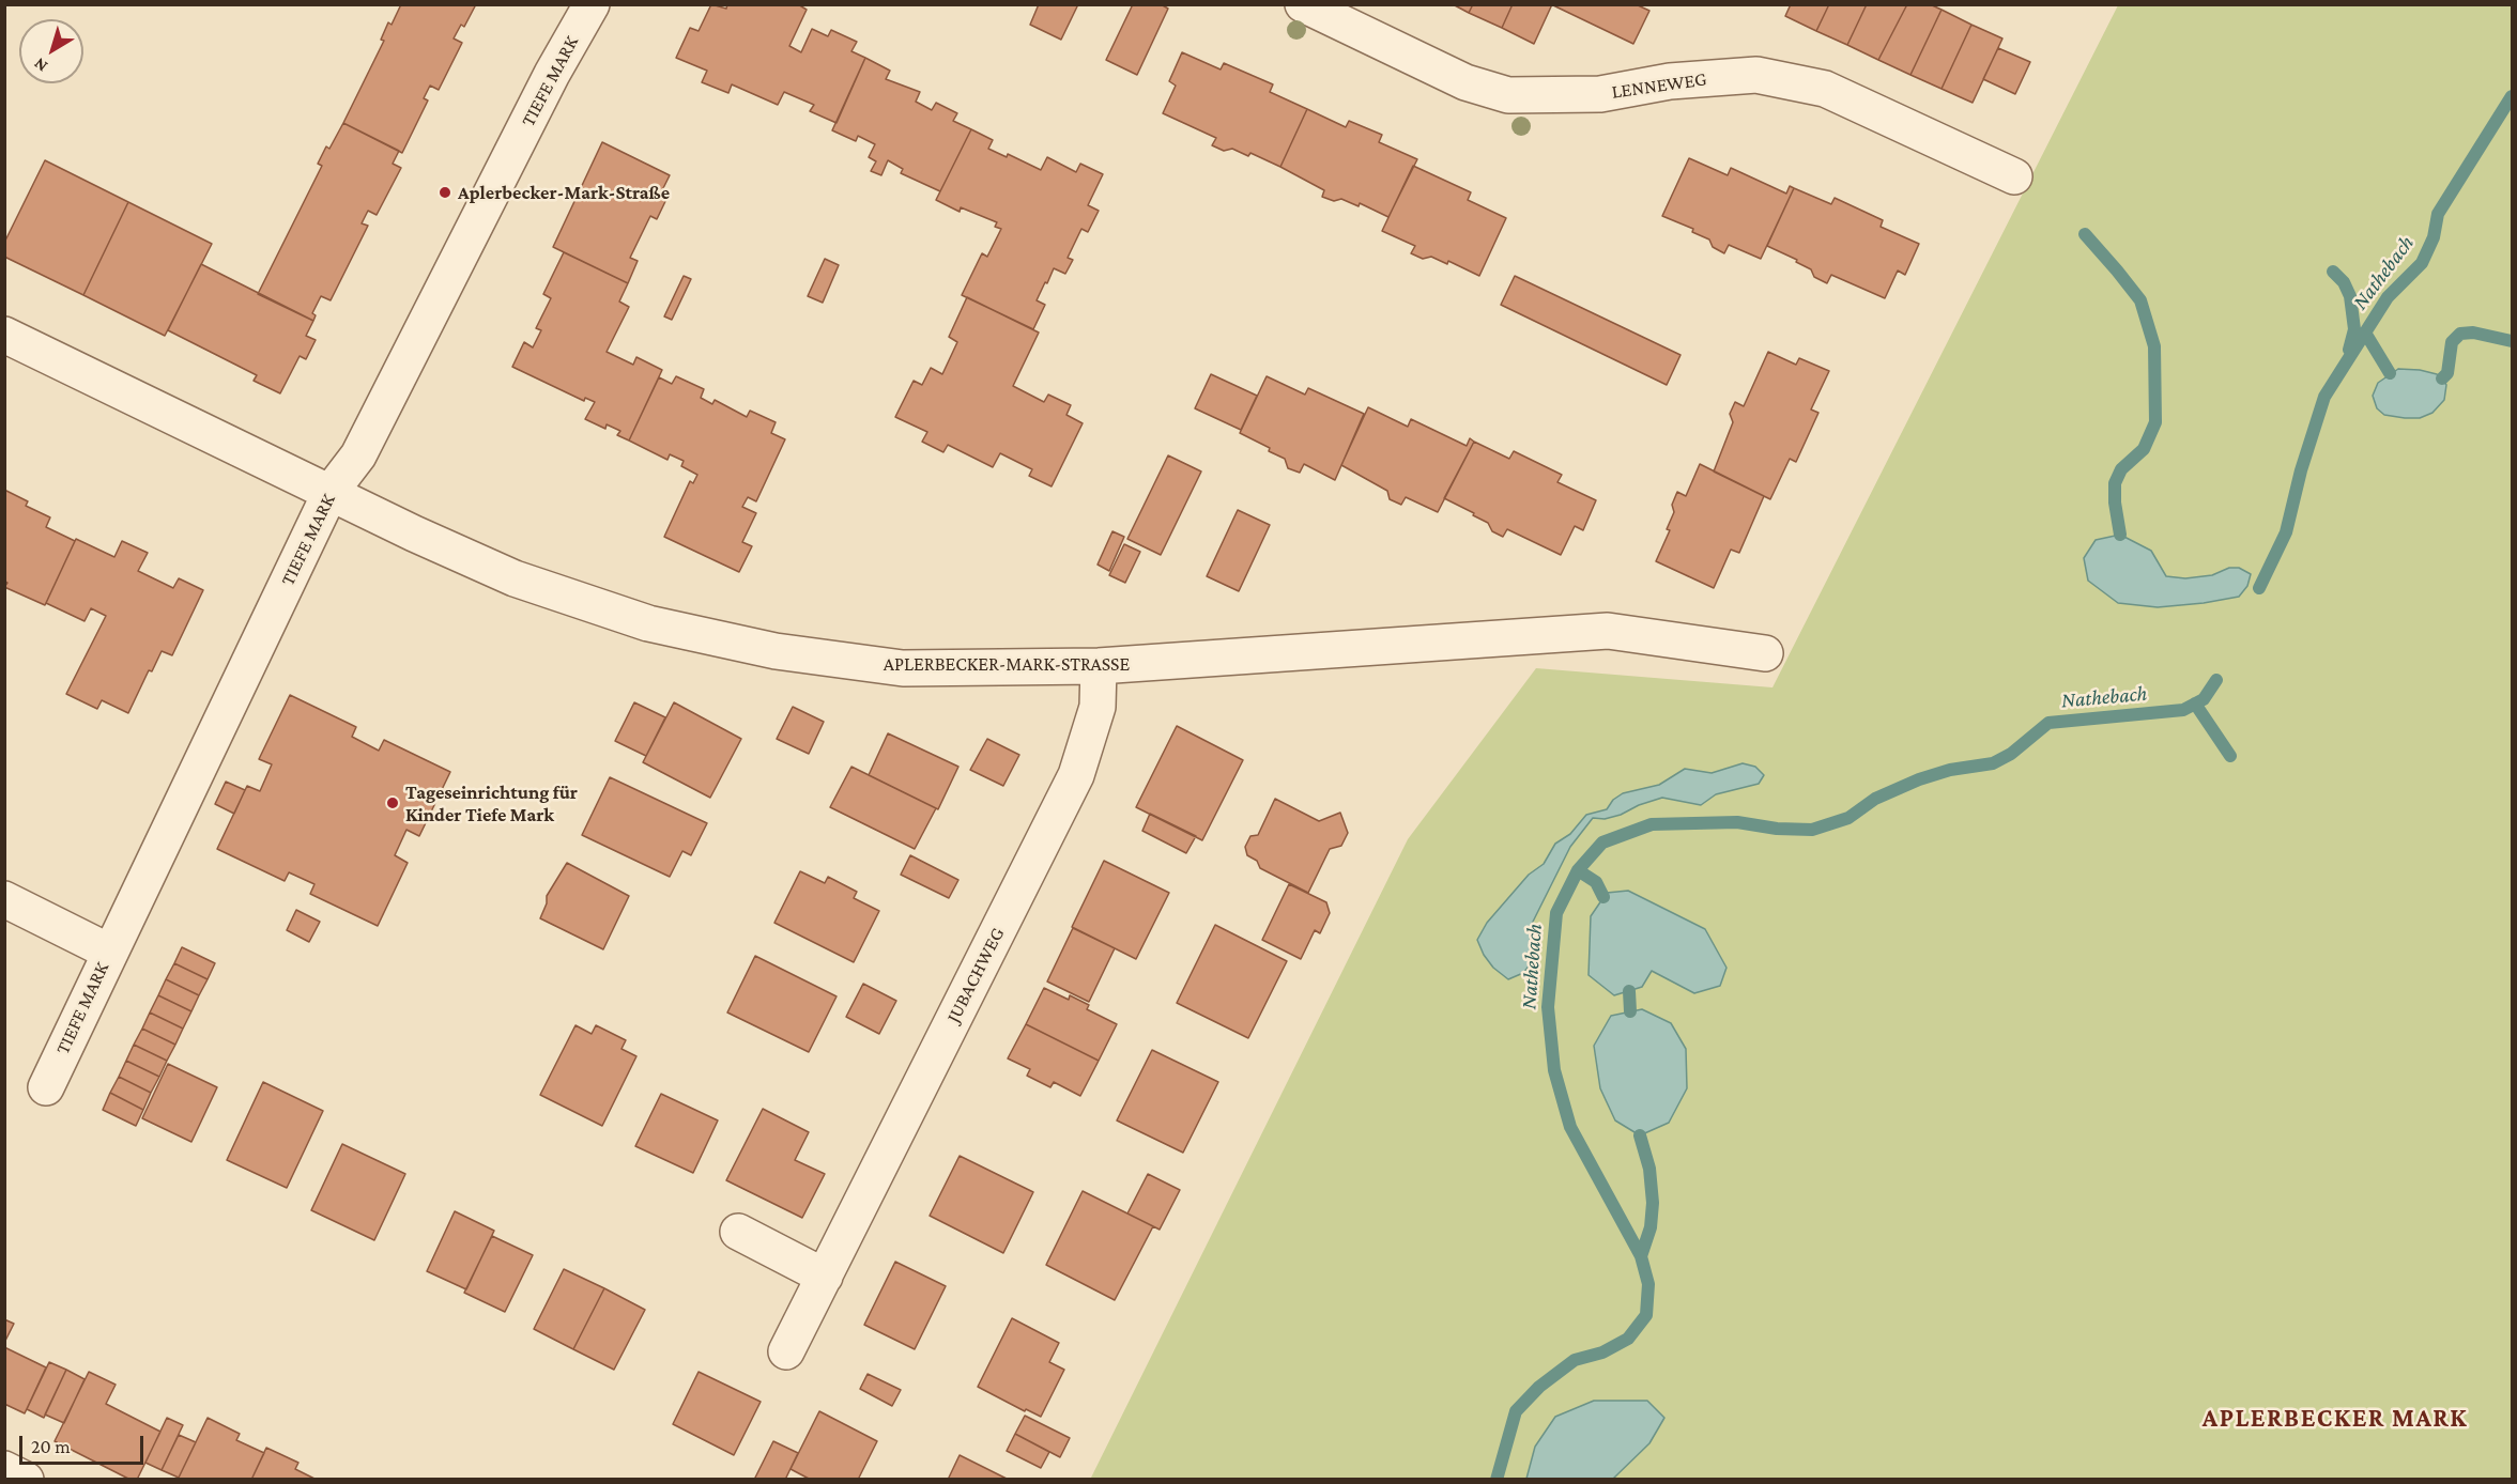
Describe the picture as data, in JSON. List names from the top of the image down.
{
  "streets": {
    "street": [
      "TIEFE MARK",
      "LENNEWEG",
      "APLERBECKER-MARK-STRASSE",
      "JUBACHWEG"
    ]
  },
  "crossings": [
    ["TIEFE MARK", "APLERBECKER-MARK-STRASSE"],
    ["APLERBECKER-MARK-STRASSE", "JUBACHWEG"]
  ],
  "districts": ["APLERBECKER MARK"],
  "water": ["Nathebach"],
  "places": ["Aplerbecker-Mark-Straße", "Tageseinrichtung für Kinder Tiefe Mark"],
  "scale_bar": "20 m",
  "north": "bottom left"
}
